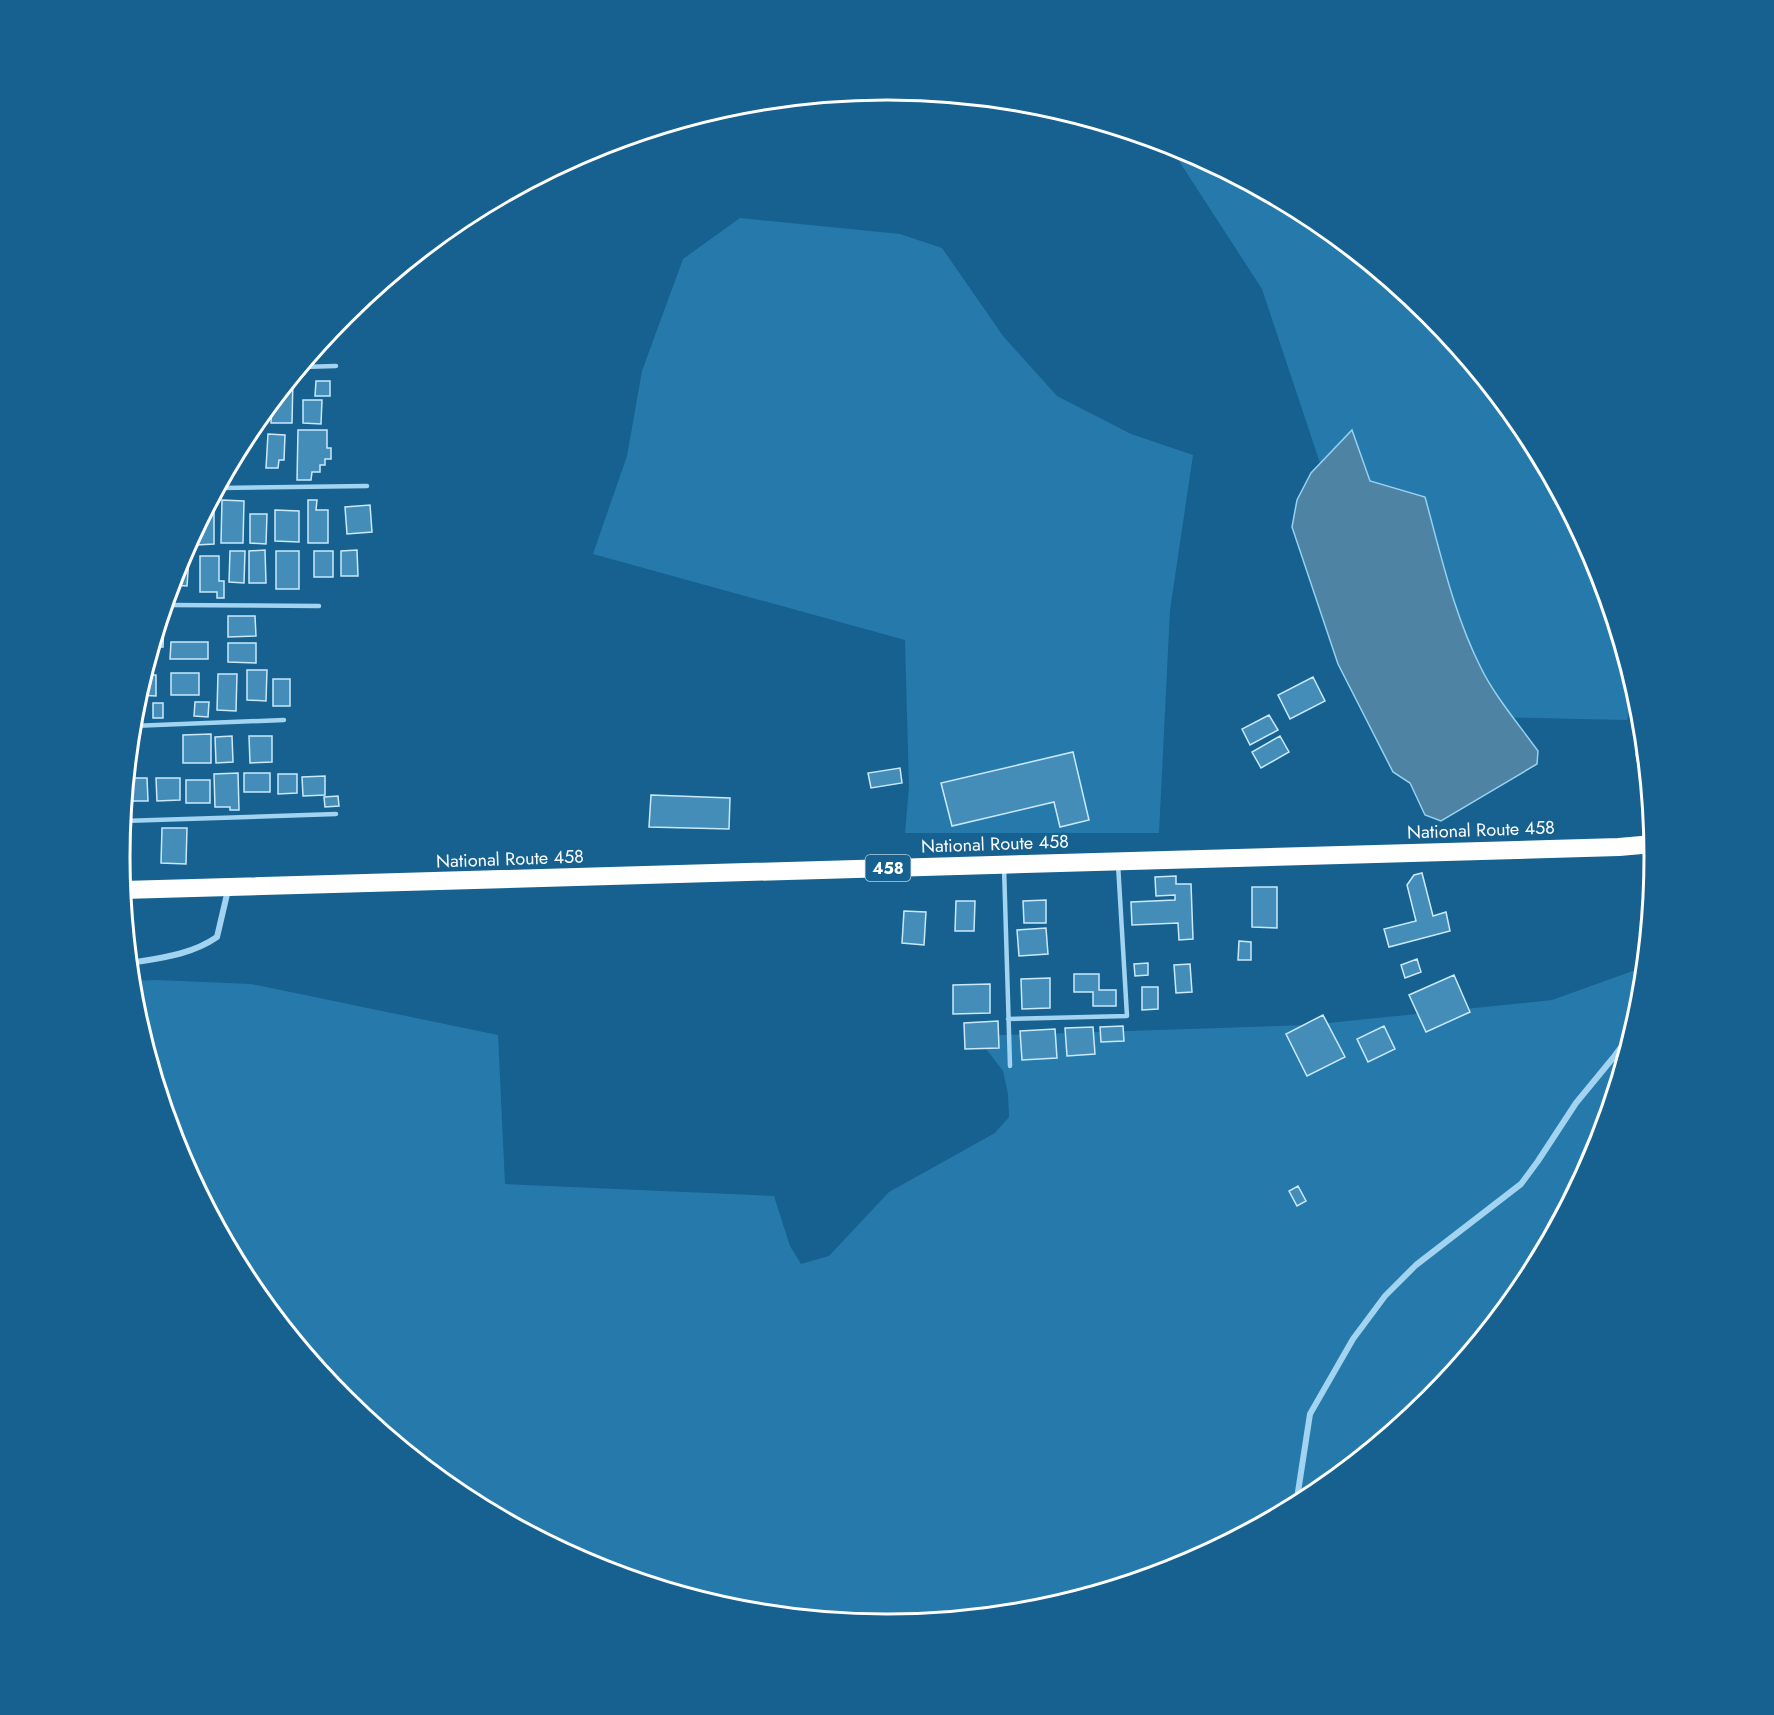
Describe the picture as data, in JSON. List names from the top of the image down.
{
  "streets": {
    "highway": ["National Route 458", "458"]
  }
}
